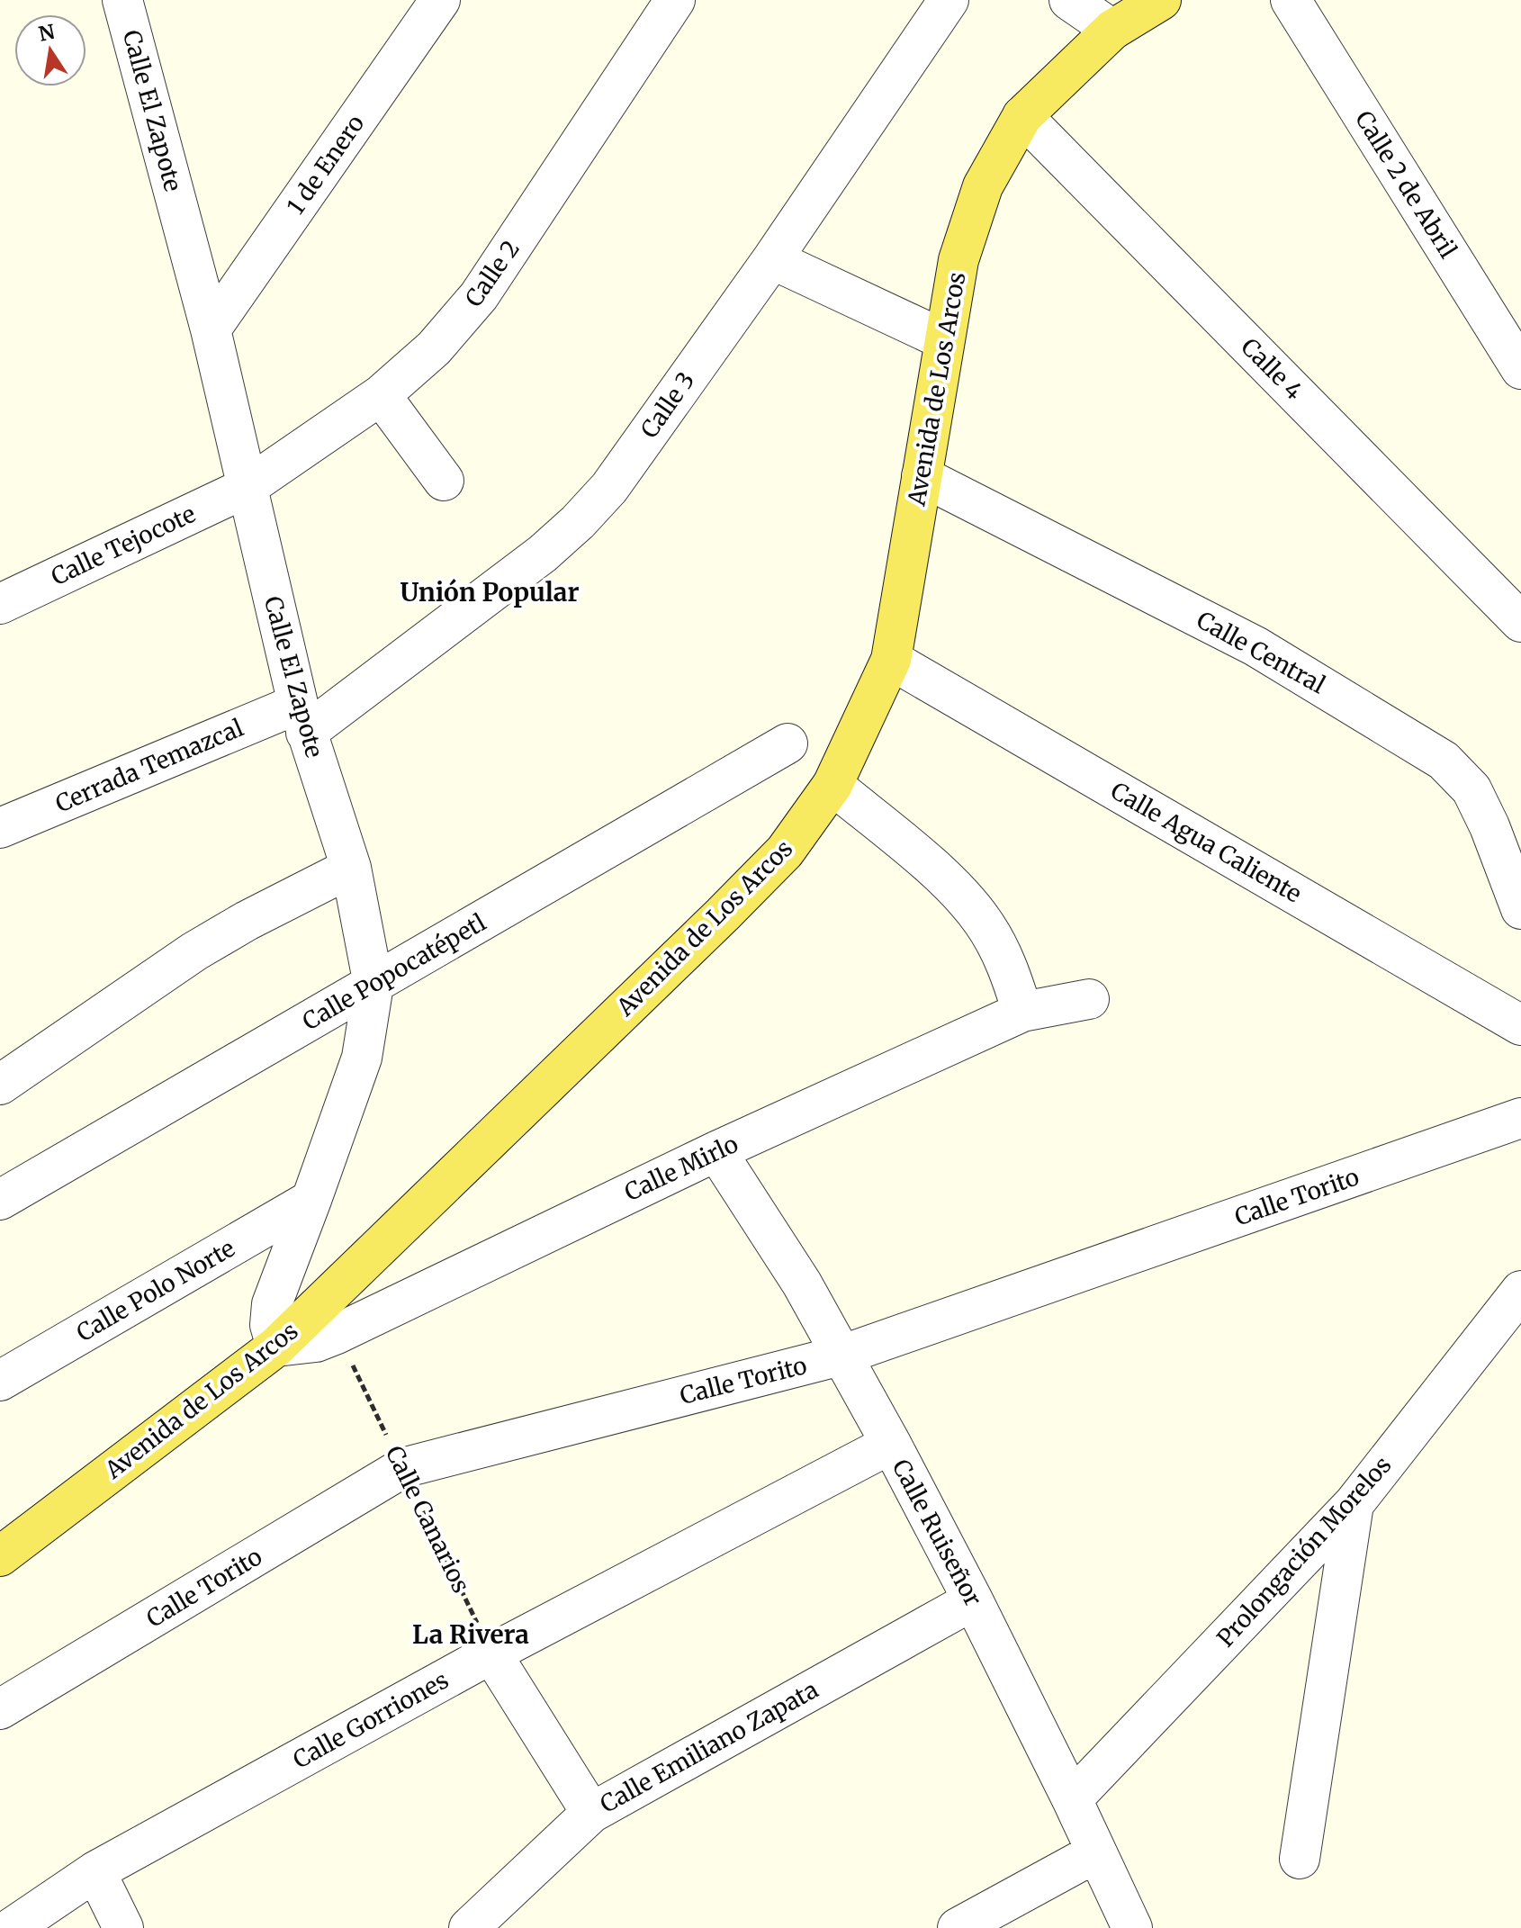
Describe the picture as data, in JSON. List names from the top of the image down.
{
  "streets": {
    "main road": ["Avenida de Los Arcos"],
    "street": [
      "Calle El Zapote",
      "1 de Enero",
      "Calle 2 de Abril",
      "Calle 2",
      "Calle 4",
      "Calle 3",
      "Calle Tejocote",
      "Calle Central",
      "Cerrada Temazcal",
      "Calle Agua Caliente",
      "Calle Popocatépetl",
      "Calle Mirlo",
      "Calle Torito",
      "Calle Polo Norte",
      "Calle Ruiseñor",
      "Prolongación Morelos",
      "Calle Gorriones",
      "Calle Emiliano Zapata"
    ],
    "path": ["Calle Canarios"]
  },
  "crossings": [
    ["Calle El Zapote", "1 de Enero"],
    ["Calle El Zapote", "Calle 2"],
    ["Calle El Zapote", "Avenida de Los Arcos"],
    ["Calle El Zapote", "Calle 3"],
    ["Calle El Zapote", "Calle Tejocote"],
    ["Calle El Zapote", "Cerrada Temazcal"],
    ["Calle El Zapote", "Calle Popocatépetl"],
    ["Calle El Zapote", "Calle Mirlo"],
    ["Calle El Zapote", "Calle Polo Norte"],
    ["Calle 2", "Calle Tejocote"],
    ["Calle 4", "Avenida de Los Arcos"],
    ["Avenida de Los Arcos", "Calle Central"],
    ["Avenida de Los Arcos", "Calle Agua Caliente"],
    ["Avenida de Los Arcos", "Calle Mirlo"],
    ["Calle 3", "Cerrada Temazcal"],
    ["Calle Mirlo", "Calle Canarios"],
    ["Calle Mirlo", "Calle Ruiseñor"],
    ["Calle Torito", "Calle Canarios"],
    ["Calle Torito", "Calle Ruiseñor"],
    ["Calle Canarios", "Calle Gorriones"],
    ["Calle Ruiseñor", "Prolongación Morelos"],
    ["Calle Ruiseñor", "Calle Gorriones"],
    ["Calle Ruiseñor", "Calle Emiliano Zapata"]
  ],
  "districts": ["Unión Popular", "La Rivera"],
  "north": "top"
}
